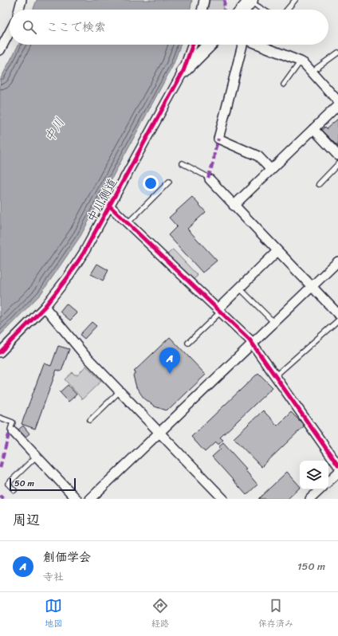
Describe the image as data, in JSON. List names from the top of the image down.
{
  "streets": {
    "street": ["中川側道"]
  },
  "water": ["中川"],
  "scale_bar": "50 m",
  "page": {
    "search": "ここで検索",
    "pins": "A",
    "scale": "50 m",
    "heading": "周辺",
    "list": [
      {
        "mark": "A",
        "name": "創価学会",
        "note": "寺社",
        "value": "150 m"
      }
    ],
    "nav": ["地図", "経路", "保存済み"]
  }
}
